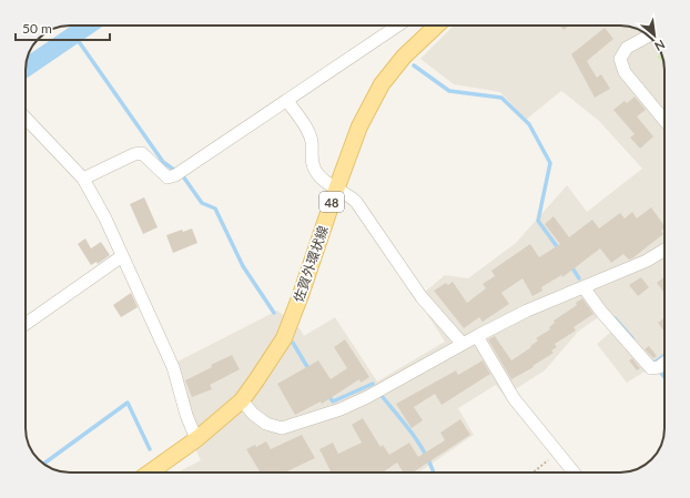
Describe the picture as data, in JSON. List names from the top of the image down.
{
  "streets": {
    "main road": ["48", "佐賀外環状線"]
  },
  "scale_bar": "50 m",
  "north": "bottom right"
}
